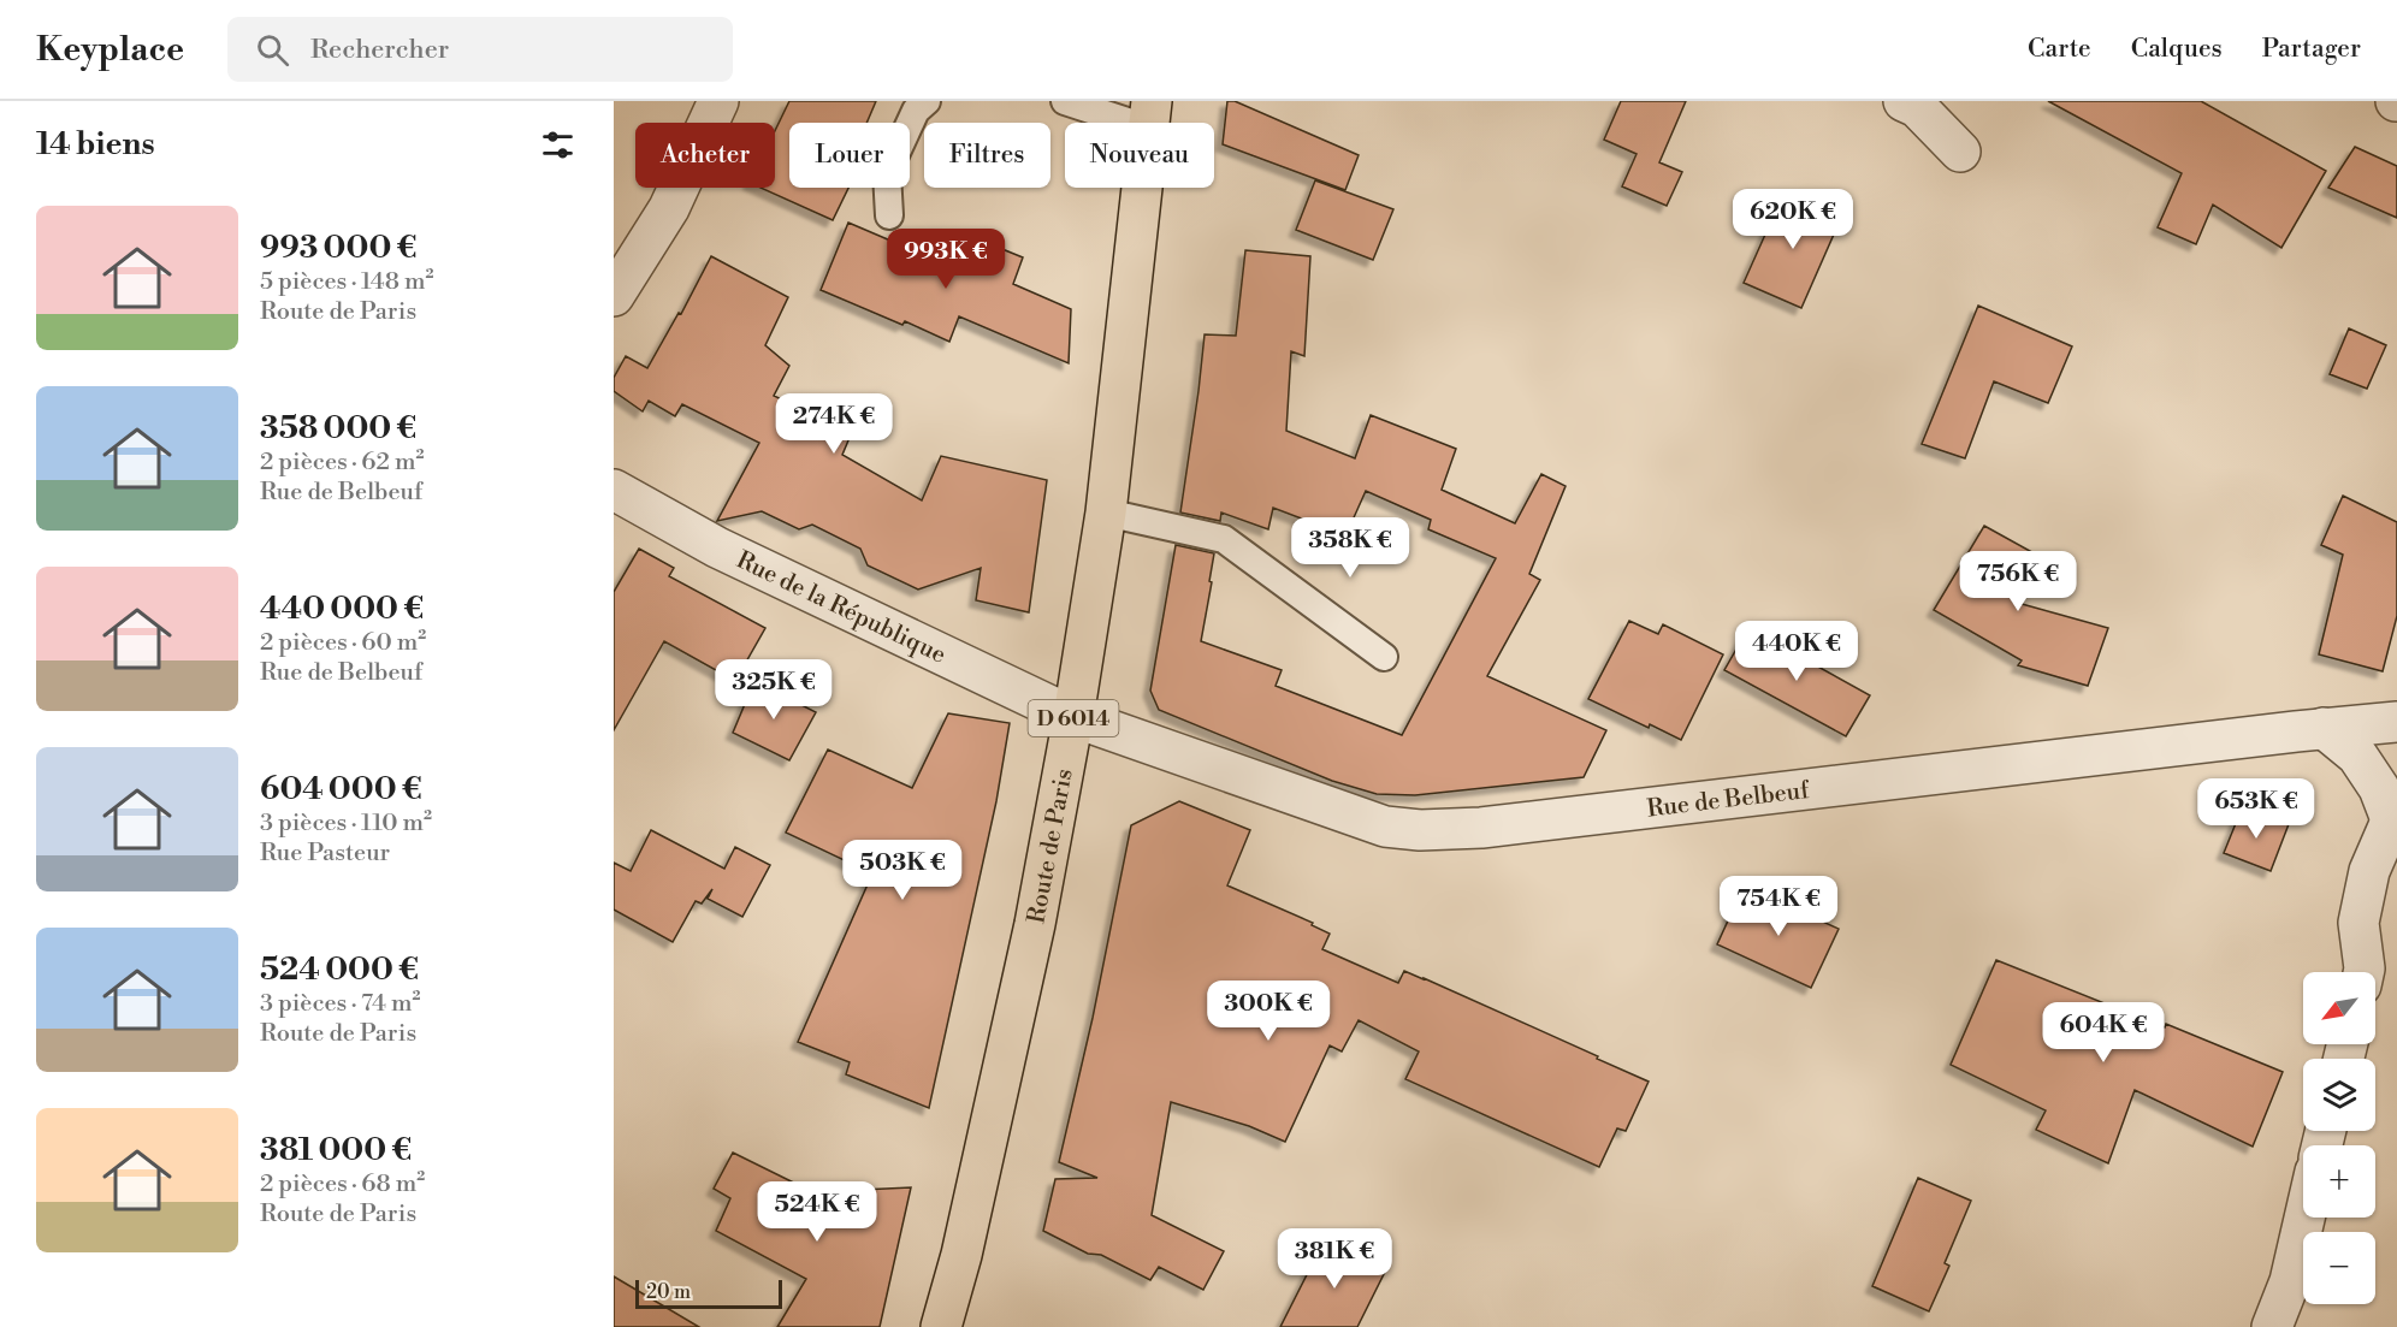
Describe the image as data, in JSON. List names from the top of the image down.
{
  "streets": {
    "main road": ["D 6014", "Route de Paris"],
    "street": ["Rue de la République", "Rue de Belbeuf"]
  },
  "crossings": [
    ["Rue de la République", "Rue de Belbeuf"],
    ["Rue de la République", "Route de Paris"],
    ["Rue de Belbeuf", "Route de Paris"]
  ],
  "scale_bar": "20 m",
  "north": "bottom left",
  "page": {
    "header": "Keyplace",
    "search": "Rechercher",
    "nav": ["Carte", "Calques", "Partager"],
    "heading": "14 biens",
    "chip": [
      "Acheter",
      "Louer",
      "Filtres",
      "Nouveau"
    ],
    "list": [
      {
        "name": "993 000 €",
        "note": "5 pièces · 148 m² · Route de Paris"
      },
      {
        "name": "358 000 €",
        "note": "2 pièces · 62 m² · Rue de Belbeuf"
      },
      {
        "name": "440 000 €",
        "note": "2 pièces · 60 m² · Rue de Belbeuf"
      },
      {
        "name": "604 000 €",
        "note": "3 pièces · 110 m² · Rue Pasteur"
      },
      {
        "name": "524 000 €",
        "note": "3 pièces · 74 m² · Route de Paris"
      },
      {
        "name": "381 000 €",
        "note": "2 pièces · 68 m² · Route de Paris"
      }
    ],
    "price": [
      "620K €",
      "993K €",
      "274K €",
      "358K €",
      "756K €",
      "440K €",
      "325K €",
      "653K €",
      "503K €",
      "754K €",
      "300K €",
      "604K €",
      "524K €",
      "381K €"
    ],
    "map_buttons": ["+", "−"],
    "scale": "20 m"
  }
}
